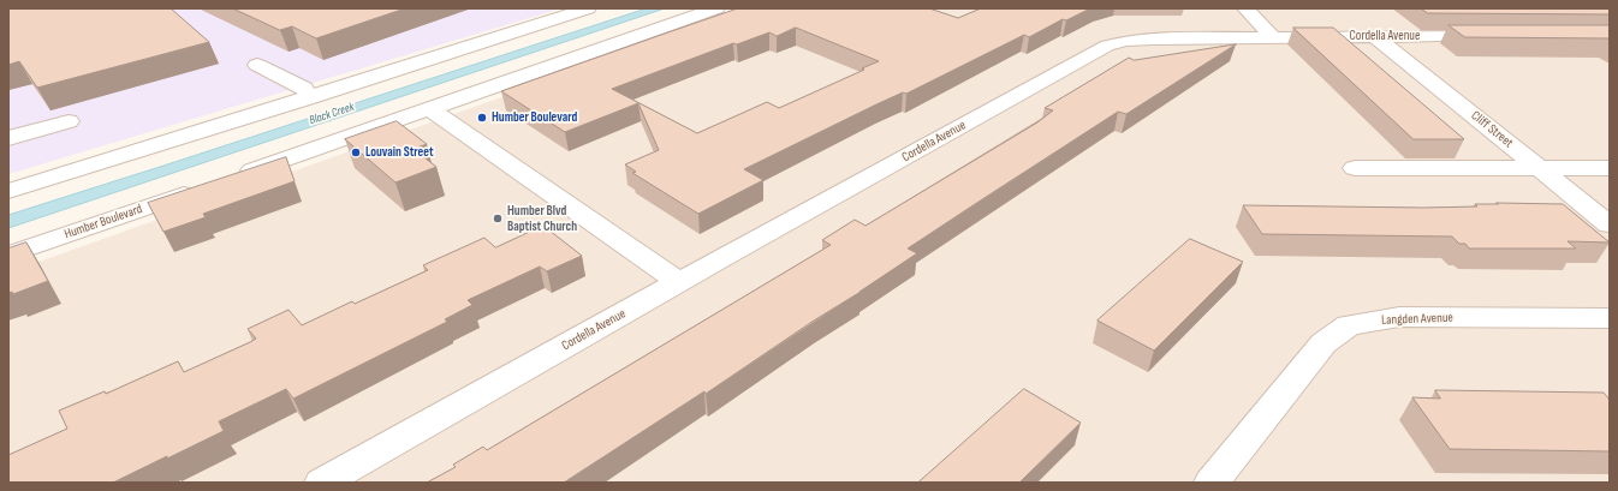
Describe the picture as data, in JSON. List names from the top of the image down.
{
  "streets": {
    "street": [
      "Cordella Avenue",
      "Cliff Street",
      "Humber Boulevard",
      "Langden Avenue"
    ]
  },
  "crossings": [
    ["Cordella Avenue", "Cliff Street"]
  ],
  "water": ["Black Creek"],
  "places": ["Humber Boulevard", "Louvain Street", "Humber Blvd Baptist Church"]
}
